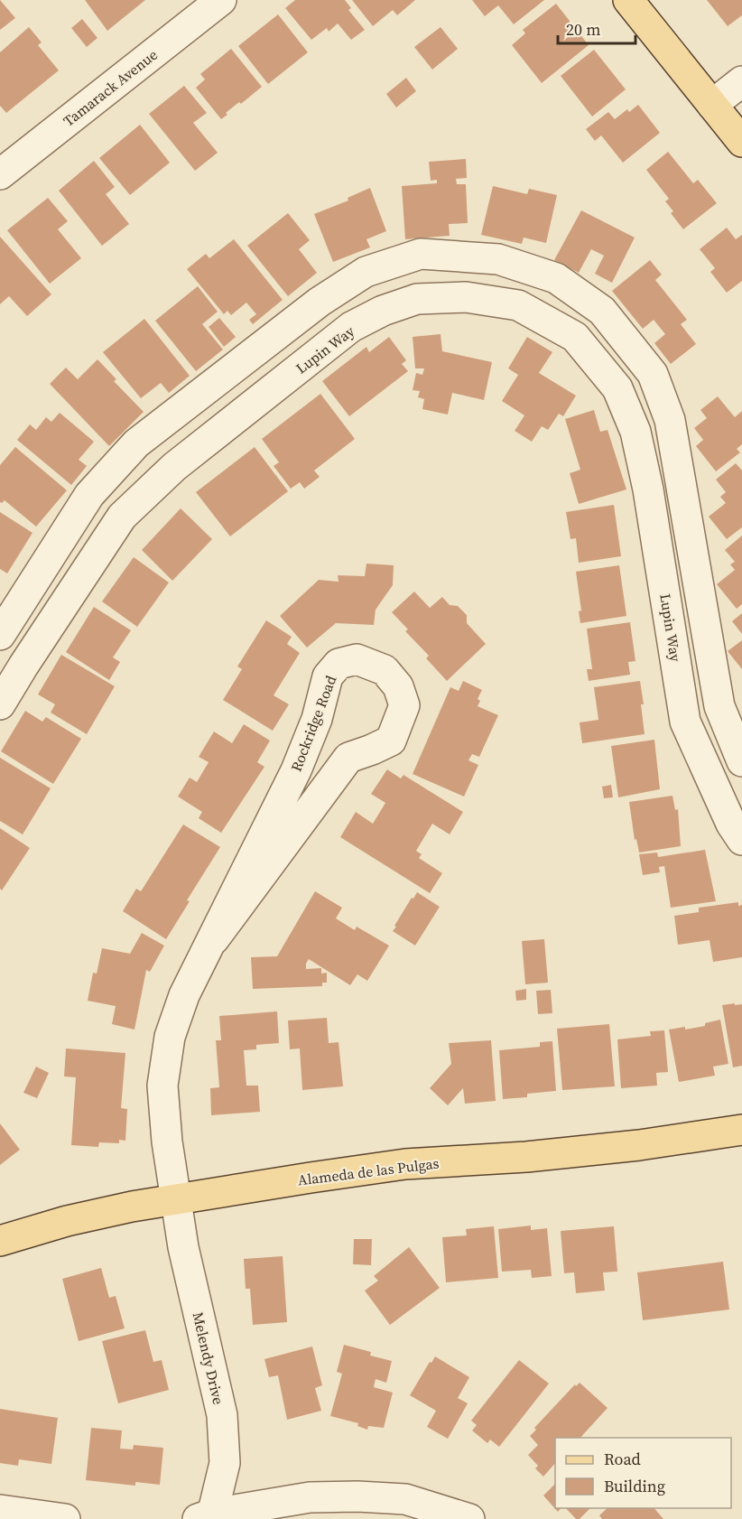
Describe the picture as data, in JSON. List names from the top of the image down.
{
  "streets": {
    "main road": ["Alameda de las Pulgas"],
    "street": [
      "Tamarack Avenue",
      "Lupin Way",
      "Rockridge Road",
      "Melendy Drive"
    ]
  },
  "crossings": [
    ["Rockridge Road", "Alameda de las Pulgas"],
    ["Rockridge Road", "Melendy Drive"],
    ["Alameda de las Pulgas", "Melendy Drive"]
  ],
  "legend": ["Road", "Building"],
  "scale_bar": "20 m"
}
